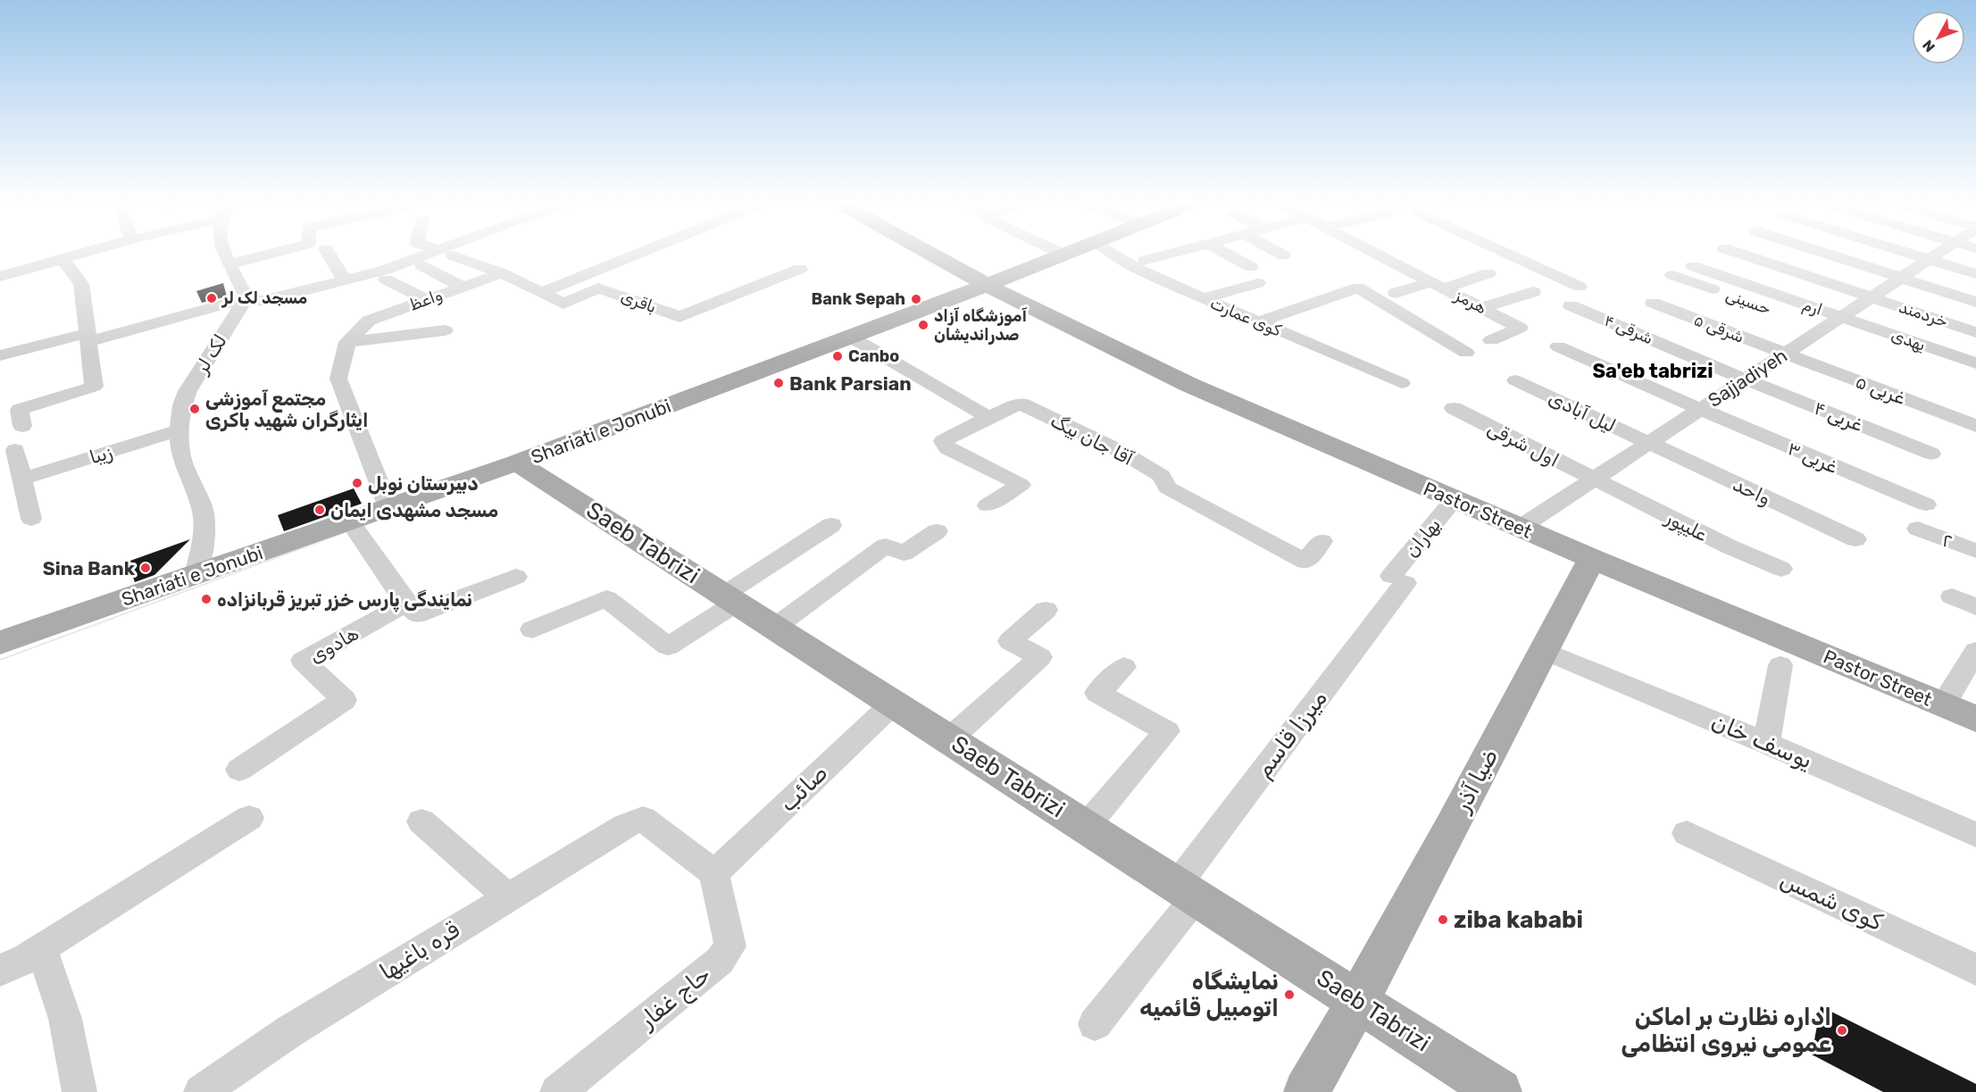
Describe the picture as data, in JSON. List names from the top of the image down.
{
  "streets": {
    "main road": [
      "Shariati e Jonubi",
      "Pastor Street",
      "Saeb Tabrizi",
      "ضیا آذر"
    ],
    "street": [
      "واعظ",
      "باقری",
      "هرمز",
      "حسینی",
      "ارم",
      "خردمند",
      "کوی عمارت",
      "۵ شرقی",
      "۴ شرقی",
      "یهدی",
      "لک لر",
      "Sajjadiyeh",
      "۵ غربی",
      "لیل آبادی",
      "۴ غربی",
      "آقا جان بیگ",
      "اول شرقی",
      "زیبا",
      "۳ غربی",
      "واحد",
      "علیپور",
      "بهاران",
      "۲",
      "هادوی",
      "میرزا قاسم",
      "یوسف خان",
      "صائب",
      "کوی شمس",
      "قره باغیها",
      "حاج غفار"
    ]
  },
  "crossings": [
    ["حسینی", "Sajjadiyeh"],
    ["ارم", "یهدی"],
    ["ارم", "Sajjadiyeh"],
    ["خردمند", "Sajjadiyeh"],
    ["۵ شرقی", "Sajjadiyeh"],
    ["۵ شرقی", "۵ غربی"],
    ["۴ شرقی", "Sajjadiyeh"],
    ["۴ شرقی", "۴ غربی"],
    ["یهدی", "Sajjadiyeh"],
    ["لک لر", "Shariati e Jonubi"],
    ["لک لر", "زیبا"],
    ["Sajjadiyeh", "۵ غربی"],
    ["Sajjadiyeh", "لیل آبادی"],
    ["Sajjadiyeh", "۴ غربی"],
    ["Sajjadiyeh", "اول شرقی"],
    ["Sajjadiyeh", "۳ غربی"],
    ["Sajjadiyeh", "واحد"],
    ["Sajjadiyeh", "Pastor Street"],
    ["Sajjadiyeh", "علیپور"],
    ["لیل آبادی", "واحد"],
    ["Shariati e Jonubi", "Pastor Street"],
    ["Shariati e Jonubi", "Saeb Tabrizi"],
    ["اول شرقی", "علیپور"],
    ["Pastor Street", "بهاران"],
    ["Pastor Street", "ضیا آذر"],
    ["بهاران", "میرزا قاسم"],
    ["Saeb Tabrizi", "میرزا قاسم"],
    ["Saeb Tabrizi", "ضیا آذر"],
    ["Saeb Tabrizi", "صائب"],
    ["یوسف خان", "ضیا آذر"],
    ["صائب", "قره باغیها"],
    ["صائب", "حاج غفار"],
    ["قره باغیها", "حاج غفار"]
  ],
  "districts": ["Sa'eb tabrizi"],
  "places": [
    "مسجد لک لر",
    "Bank Sepah",
    "آموزشگاه آزاد صدراندیشان",
    "Canbo",
    "Bank Parsian",
    "مجتمع آموزشی ایثارگران شهید باکری",
    "دبیرستان نوبل",
    "مسجد مشهدی ایمان",
    "Sina Bank",
    "نمایندگی پارس خزر تبریز قربانزاده",
    "ziba kababi",
    "نمایشگاه اتومبیل قائمیه",
    "اداره نظارت بر اماکن عمومی نیروی انتظامی"
  ],
  "north": "bottom left"
}
